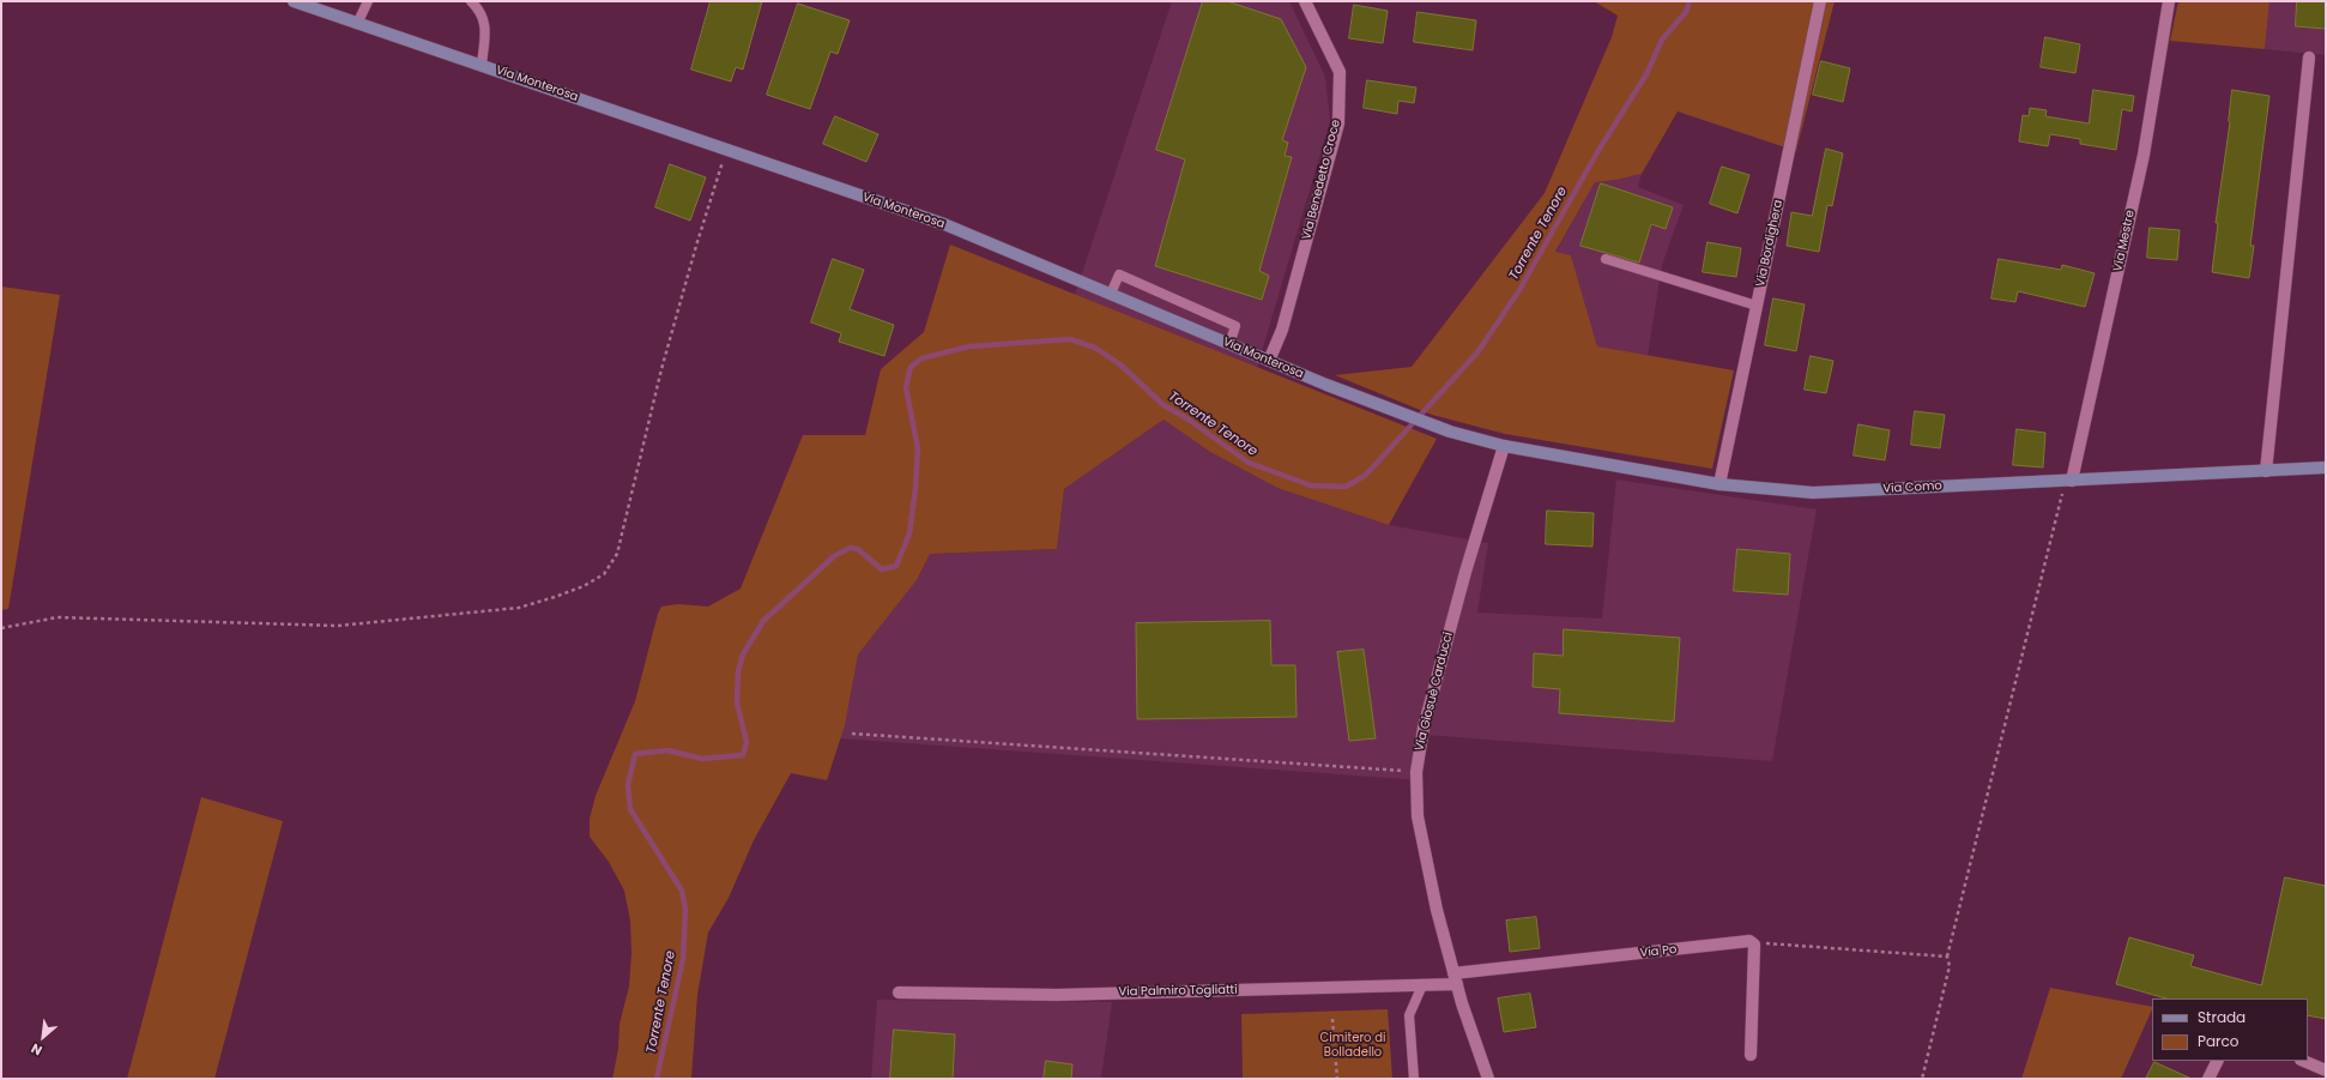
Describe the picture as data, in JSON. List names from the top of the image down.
{
  "streets": {
    "main road": ["Via Monterosa", "Via Como"],
    "street": [
      "Via Benedetto Croce",
      "Via Mestre",
      "Via Bordighera",
      "Via Giosuè Carducci",
      "Via Po",
      "Via Palmiro Togliatti"
    ]
  },
  "crossings": [
    ["Via Monterosa", "Via Benedetto Croce"],
    ["Via Monterosa", "Via Como"],
    ["Via Monterosa", "Via Giosuè Carducci"],
    ["Via Mestre", "Via Como"],
    ["Via Bordighera", "Via Como"],
    ["Via Como", "Via Giosuè Carducci"],
    ["Via Giosuè Carducci", "Via Po"],
    ["Via Giosuè Carducci", "Via Palmiro Togliatti"],
    ["Via Po", "Via Palmiro Togliatti"]
  ],
  "water": ["Torrente Tenore"],
  "parks": ["Cimitero di Bolladello"],
  "legend": ["Strada", "Parco"],
  "north": "bottom left"
}
